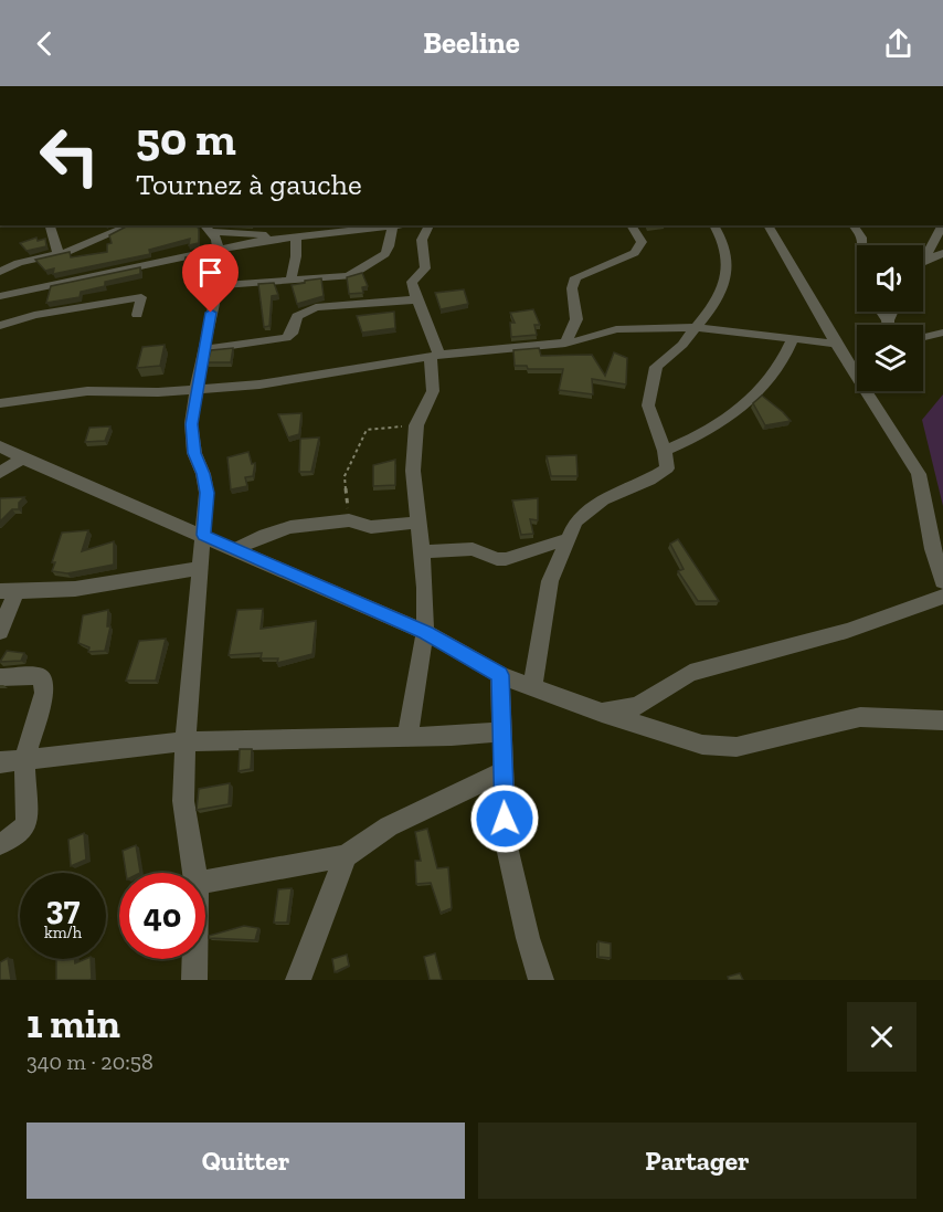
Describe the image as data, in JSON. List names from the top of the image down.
{
  "page": {
    "header": "Beeline",
    "turn": ["50 m", "Tournez à gauche"],
    "speed": "37 km/h",
    "limit": "40",
    "heading": ["1 min", "340 m · 20:58"],
    "buttons": ["Quitter", "Partager"]
  }
}
